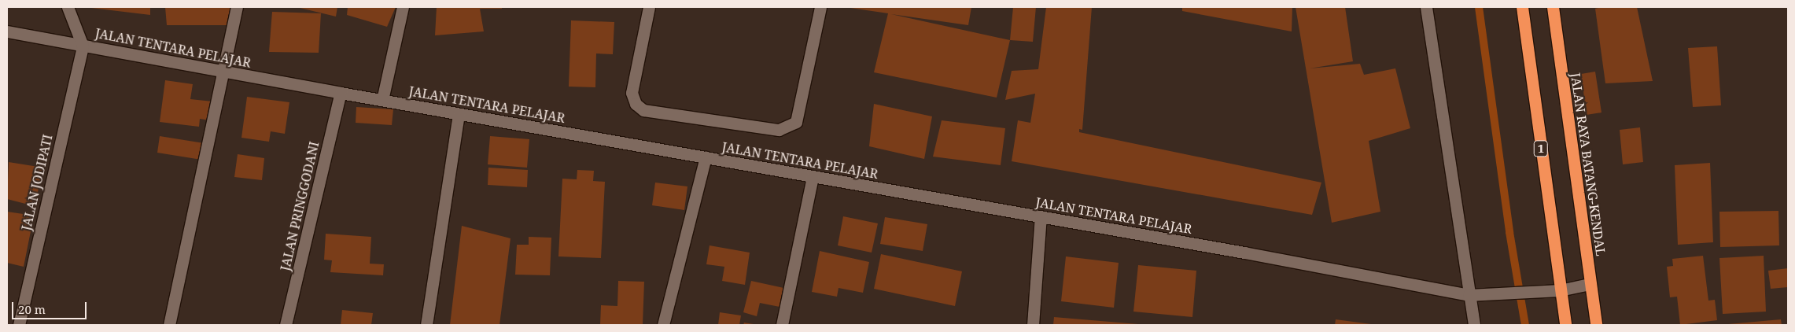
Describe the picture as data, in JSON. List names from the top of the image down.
{
  "streets": {
    "highway": ["1", "JALAN RAYA BATANG-KENDAL"],
    "street": ["JALAN TENTARA PELAJAR", "JALAN JODIPATI", "JALAN PRINGGODANI"]
  },
  "crossings": [
    ["JALAN TENTARA PELAJAR", "1"],
    ["JALAN TENTARA PELAJAR", "JALAN RAYA BATANG-KENDAL"],
    ["JALAN TENTARA PELAJAR", "JALAN JODIPATI"],
    ["JALAN TENTARA PELAJAR", "JALAN PRINGGODANI"]
  ],
  "scale_bar": "20 m"
}
